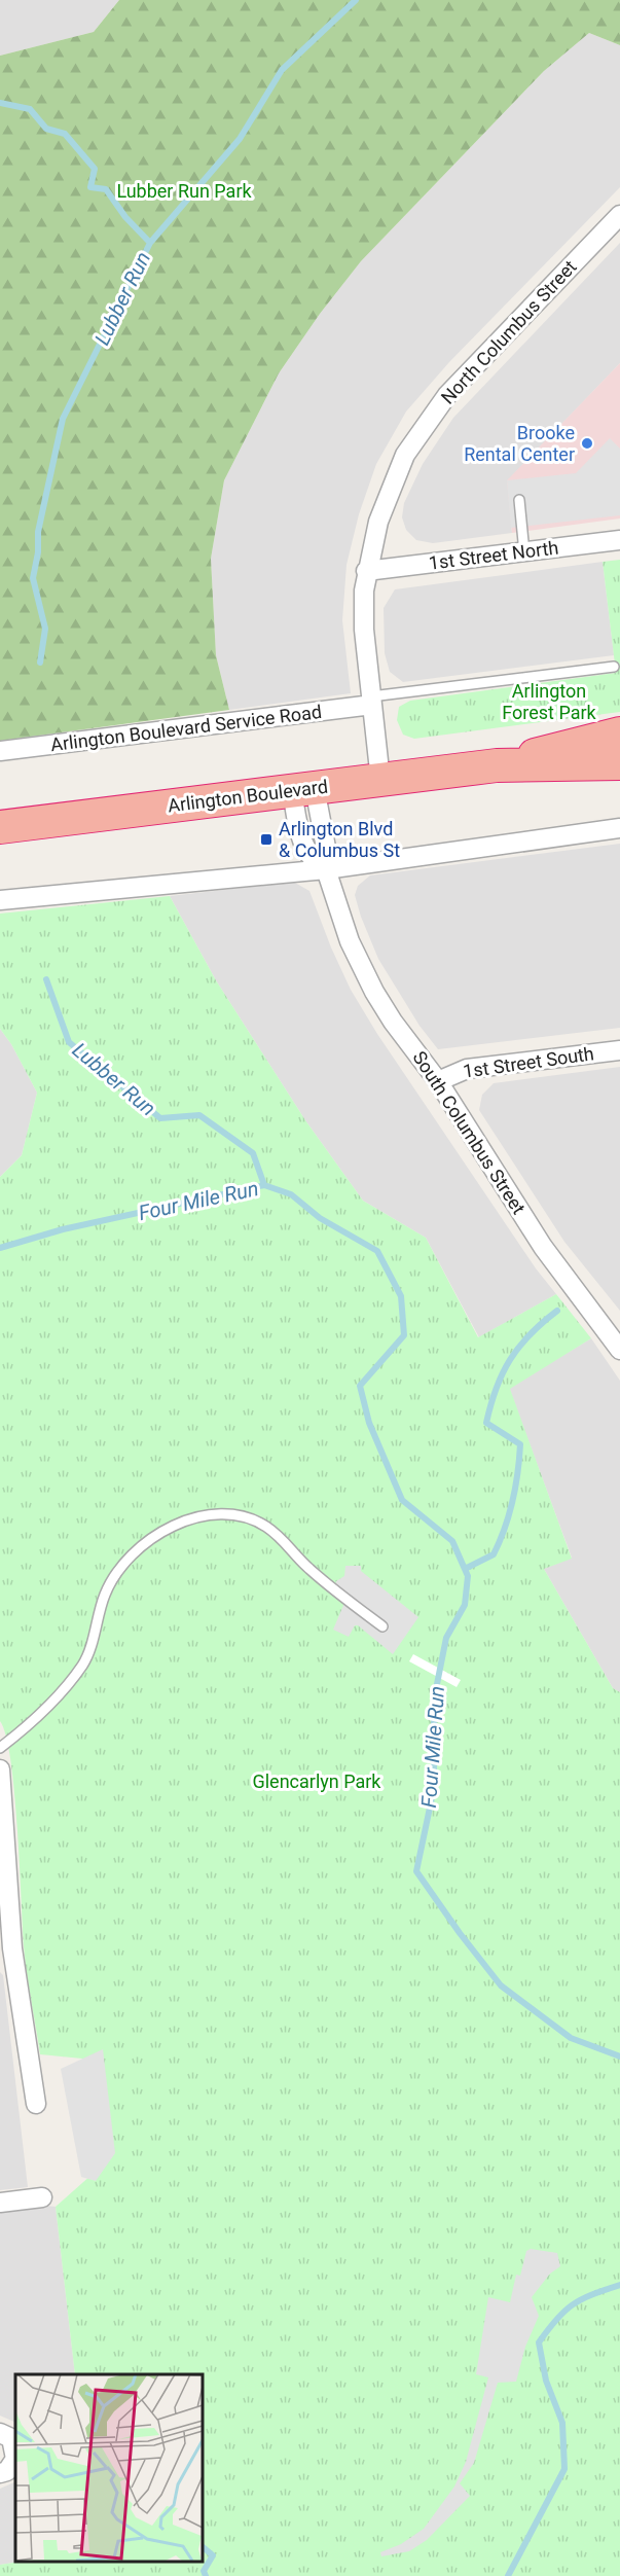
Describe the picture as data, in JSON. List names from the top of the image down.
{
  "streets": {
    "highway": ["Arlington Boulevard"],
    "street": [
      "North Columbus Street",
      "1st Street North",
      "Arlington Boulevard Service Road",
      "1st Street South",
      "South Columbus Street"
    ]
  },
  "crossings": [
    ["North Columbus Street", "1st Street North"],
    ["North Columbus Street", "Arlington Boulevard Service Road"],
    ["North Columbus Street", "Arlington Boulevard"],
    ["Arlington Boulevard", "South Columbus Street"],
    ["1st Street South", "South Columbus Street"]
  ],
  "water": ["Lubber Run", "Four Mile Run"],
  "parks": ["Lubber Run Park", "Arlington Forest Park", "Glencarlyn Park"],
  "places": {
    "other": ["Brooke Rental Center"],
    "transit": ["Arlington Blvd & Columbus St"]
  }
}
